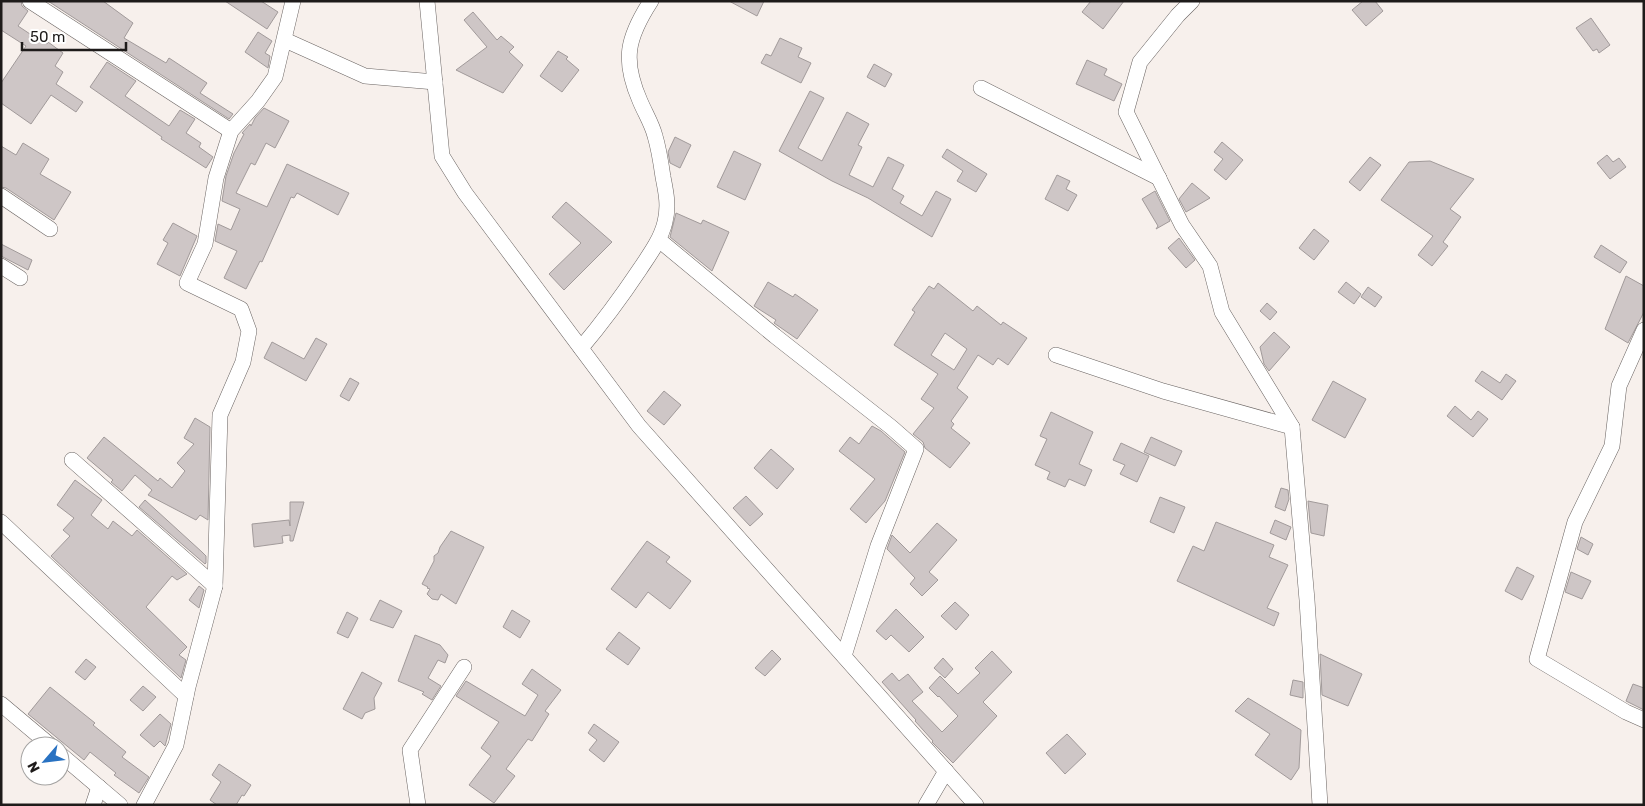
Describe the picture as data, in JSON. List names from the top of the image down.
{
  "scale_bar": "50 m",
  "north": "bottom left"
}
